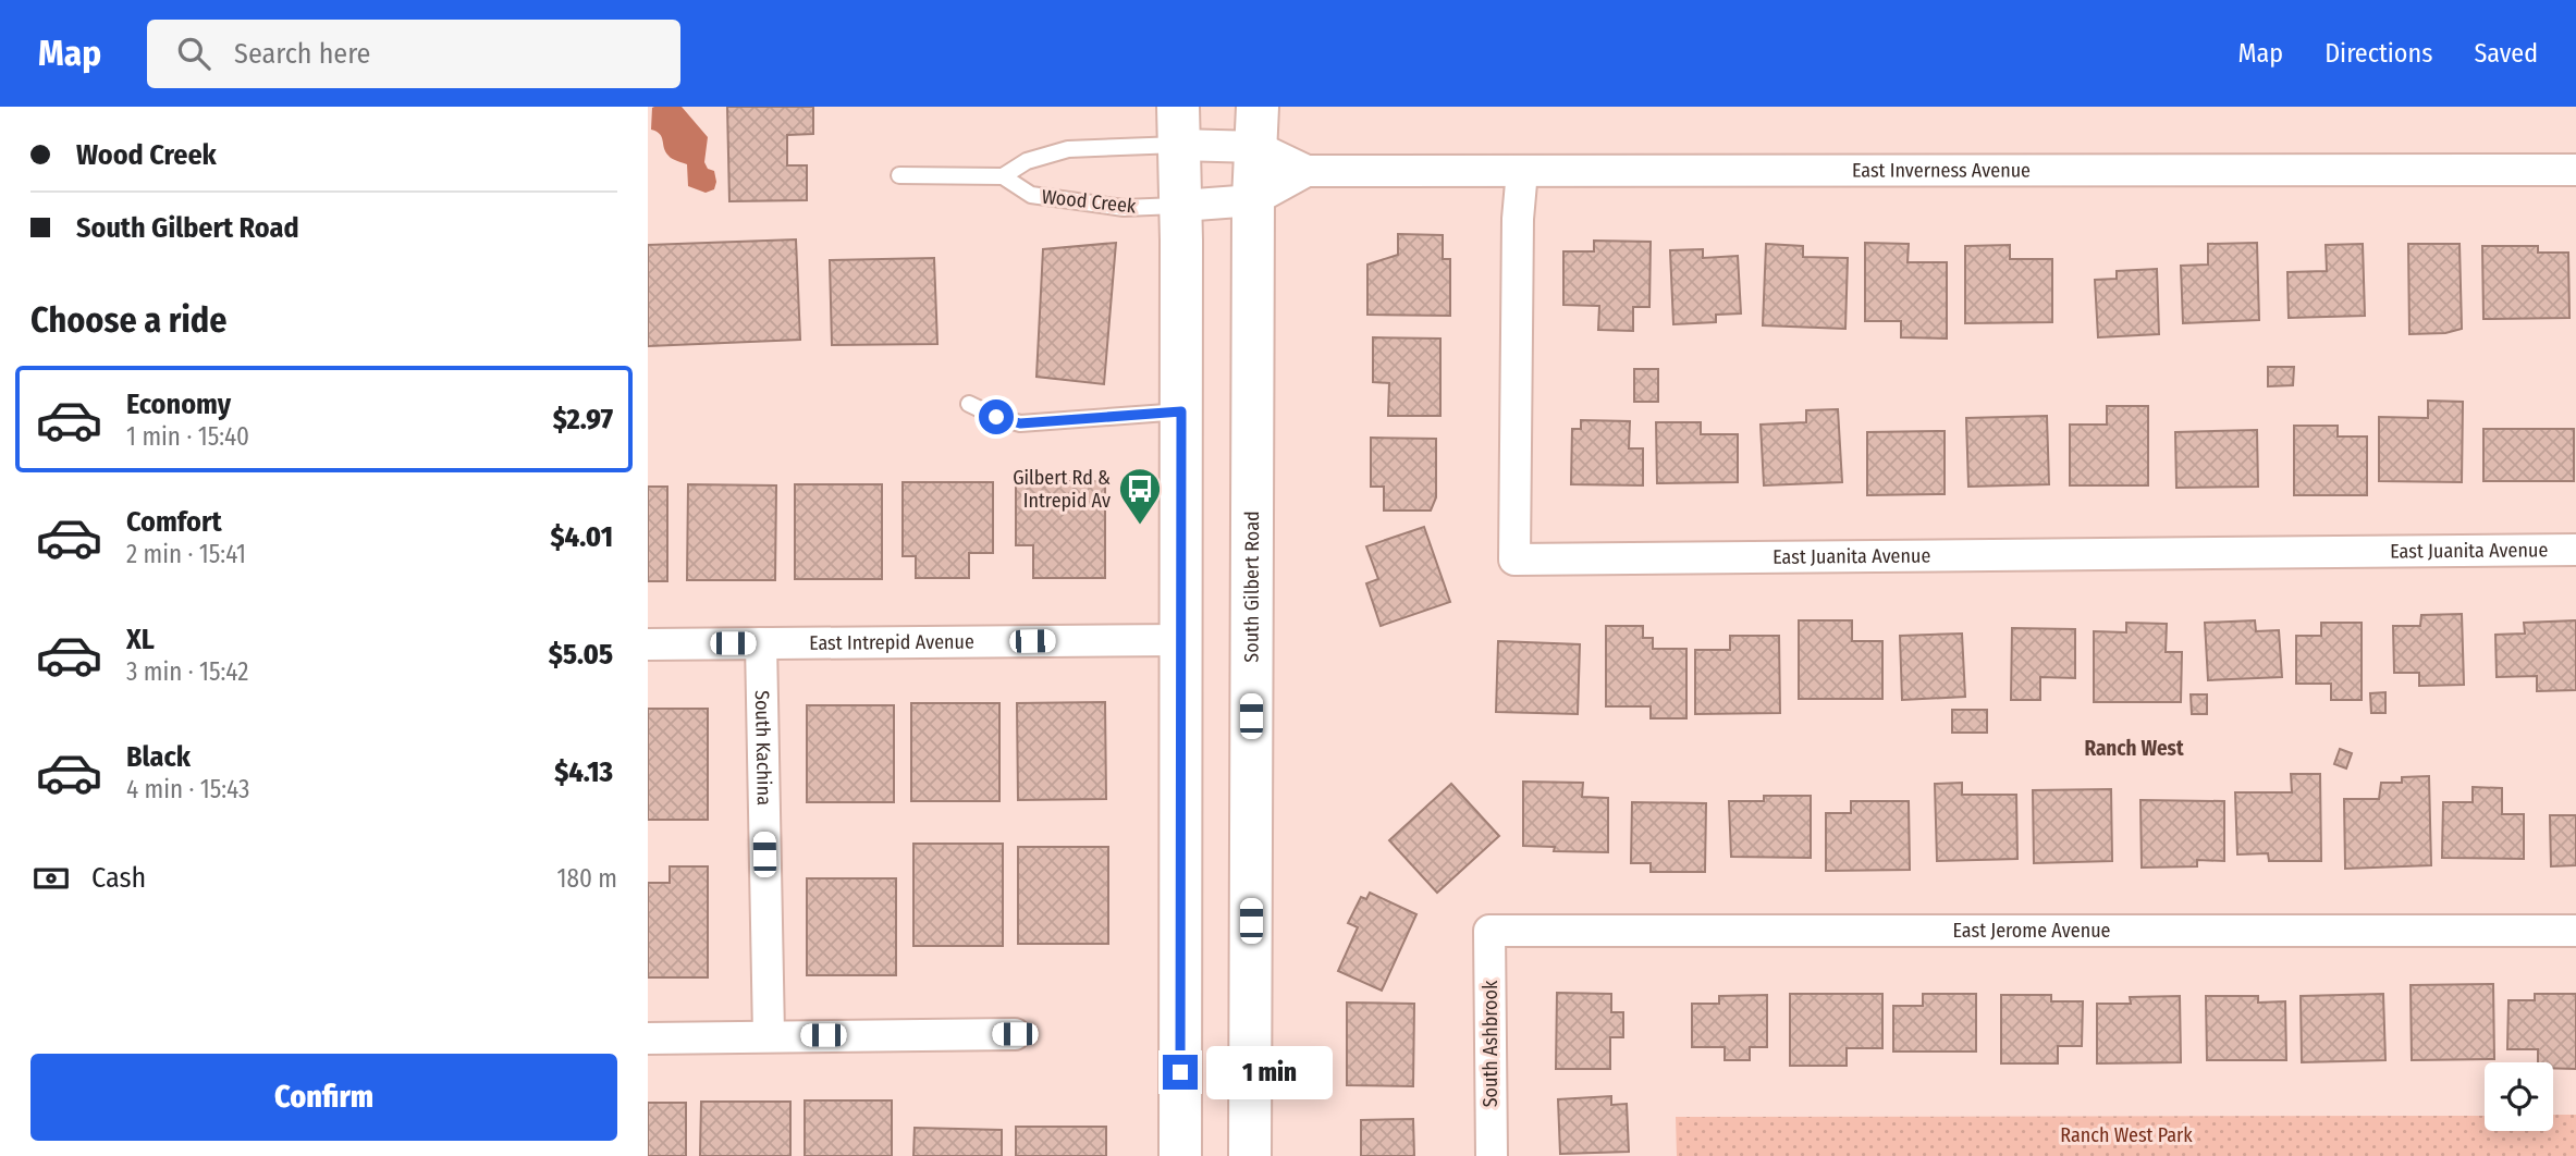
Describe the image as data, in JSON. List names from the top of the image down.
{
  "streets": {
    "main road": ["South Gilbert Road"],
    "street": [
      "East Inverness Avenue",
      "East Juanita Avenue",
      "East Intrepid Avenue",
      "South Kachina",
      "East Jerome Avenue",
      "South Ashbrook"
    ],
    "lane": ["Wood Creek"]
  },
  "crossings": [
    ["East Inverness Avenue", "Wood Creek"],
    ["East Inverness Avenue", "East Juanita Avenue"],
    ["East Inverness Avenue", "South Gilbert Road"],
    ["East Intrepid Avenue", "South Kachina"],
    ["East Jerome Avenue", "South Ashbrook"]
  ],
  "districts": ["Ranch West"],
  "parks": ["Ranch West Park"],
  "places": {
    "bus stop": ["Gilbert Rd & Intrepid Av"]
  },
  "page": {
    "header": "Map",
    "search": "Search here",
    "nav": ["Map", "Directions", "Saved"],
    "banner": ["Wood Creek", "South Gilbert Road"],
    "heading": "Choose a ride",
    "list": [
      {
        "name": "Economy",
        "note": "1 min · 15:40",
        "value": "$2.97"
      },
      {
        "name": "Comfort",
        "note": "2 min · 15:41",
        "value": "$4.01"
      },
      {
        "name": "XL",
        "note": "3 min · 15:42",
        "value": "$5.05"
      },
      {
        "name": "Black",
        "note": "4 min · 15:43",
        "value": "$4.13"
      }
    ],
    "pay": ["Cash", "180 m"],
    "buttons": "Confirm",
    "bubble": "1 min"
  }
}
